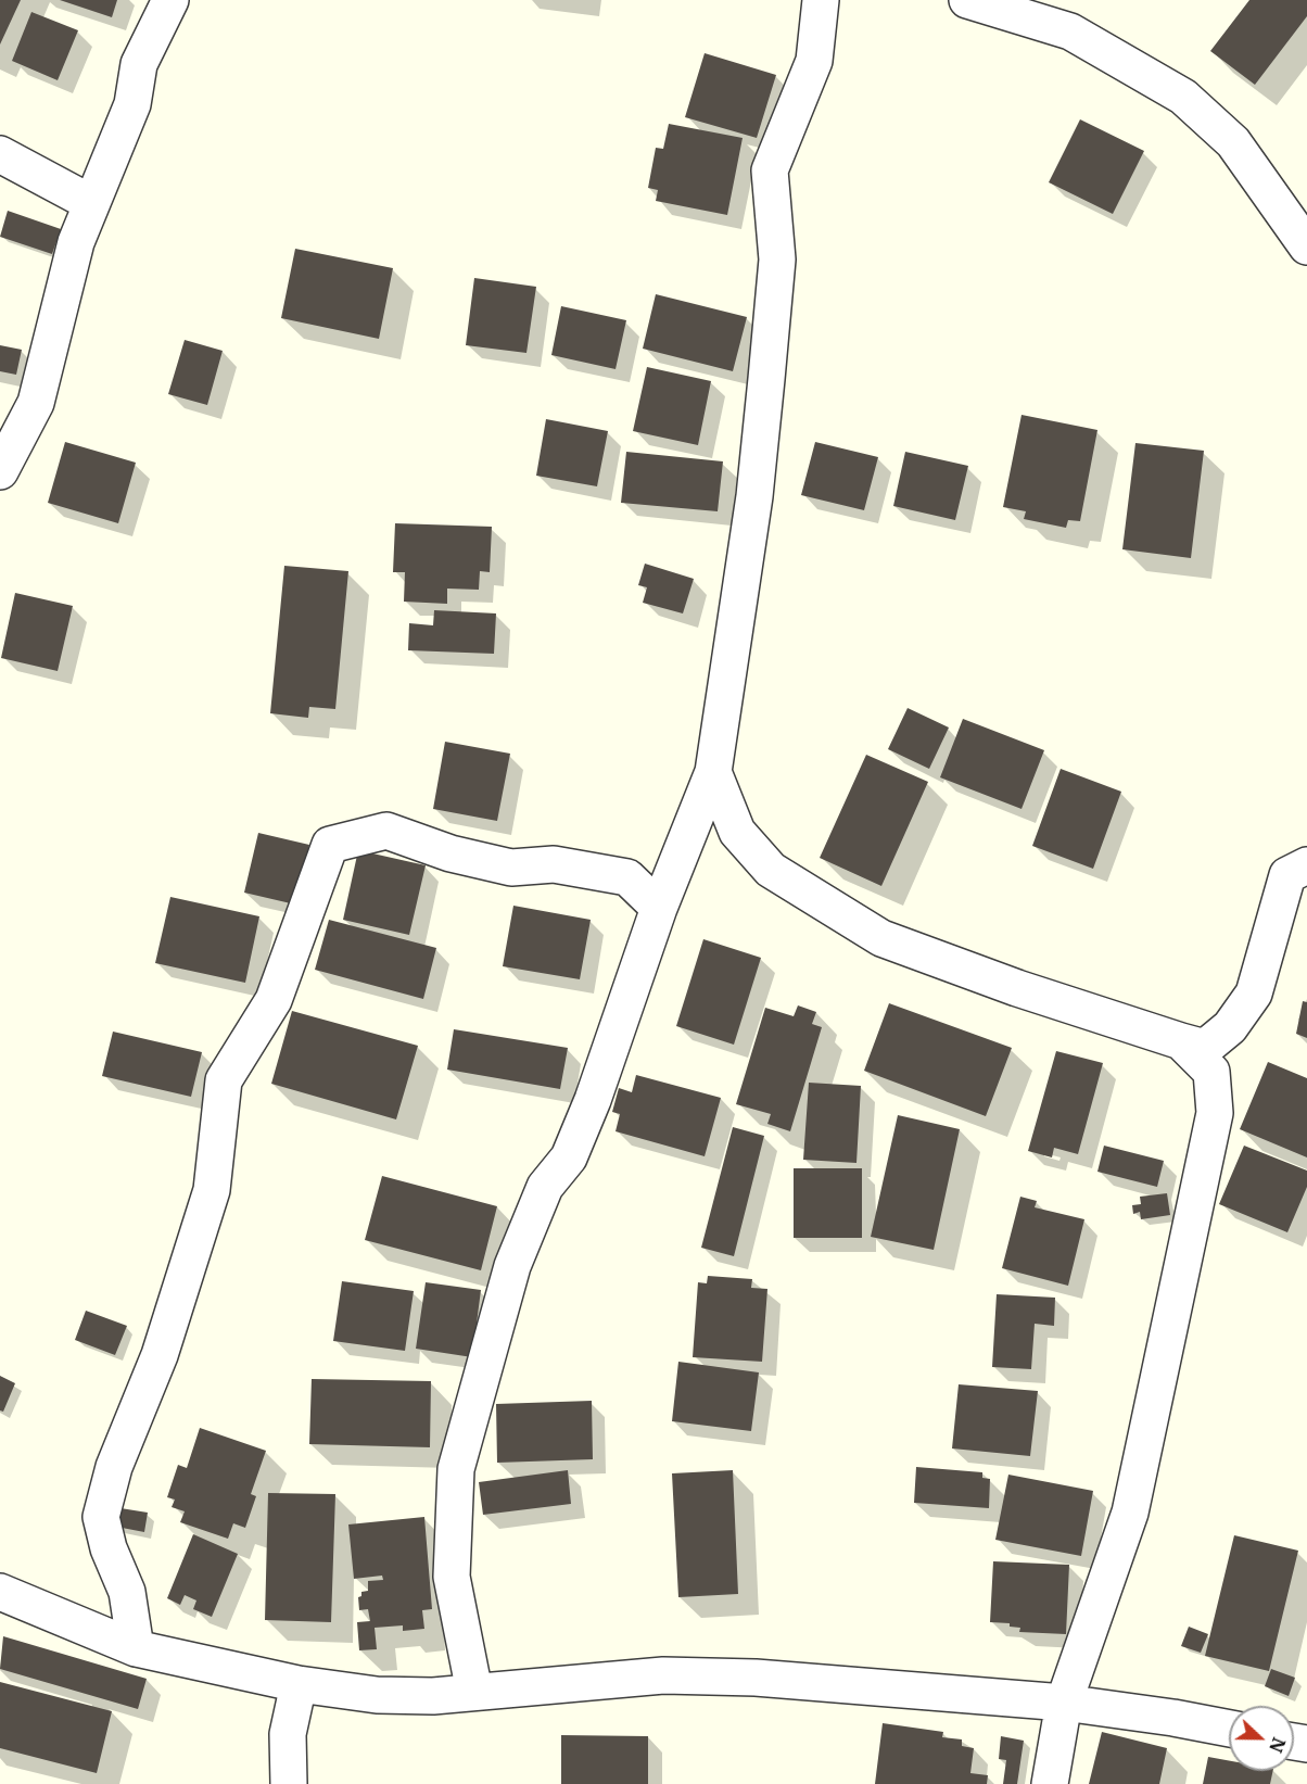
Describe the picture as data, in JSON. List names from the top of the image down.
{
  "north": "right"
}
